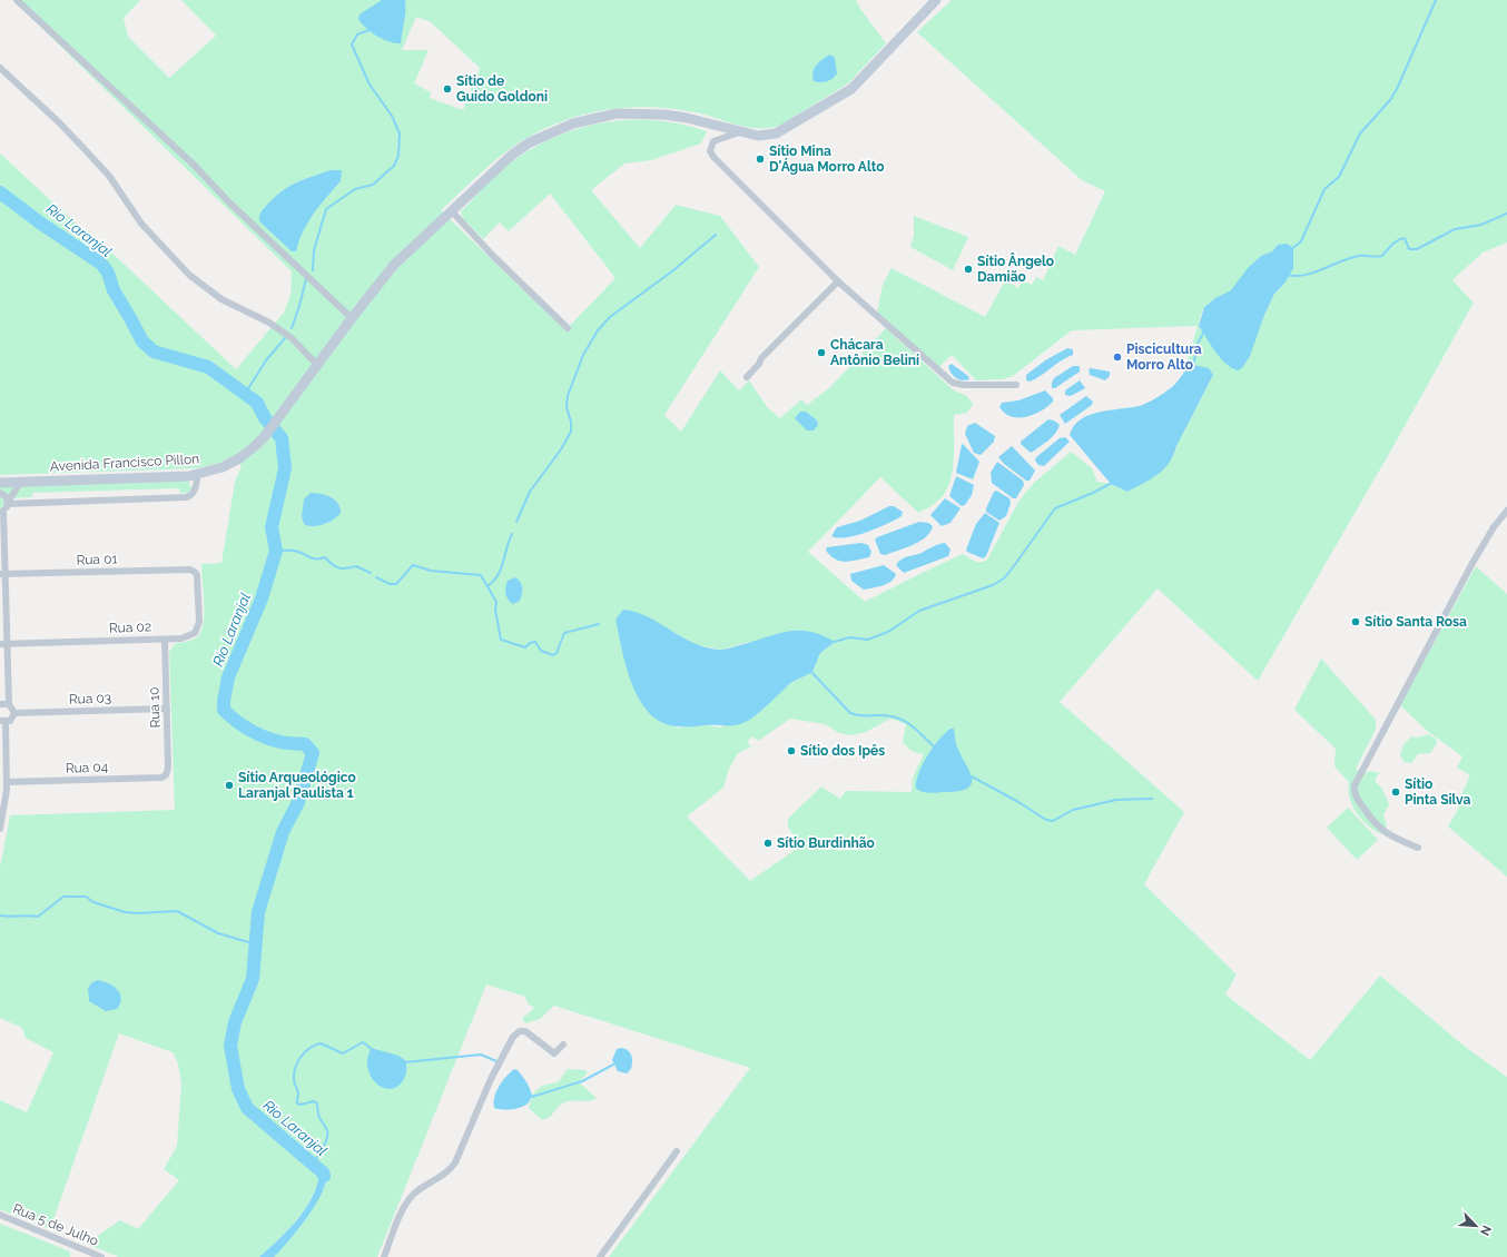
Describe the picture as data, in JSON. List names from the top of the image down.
{
  "streets": {
    "main road": ["Avenida Francisco Pillon"],
    "street": [
      "Rua 01",
      "Rua 02",
      "Rua 03",
      "Rua 10",
      "Rua 04",
      "Rua 5 de Julho"
    ]
  },
  "crossings": [
    ["Rua 01", "Rua 02"],
    ["Rua 02", "Rua 10"],
    ["Rua 03", "Rua 10"],
    ["Rua 10", "Rua 04"]
  ],
  "water": ["Rio Laranjal"],
  "places": [
    "Sítio de Guido Goldoni",
    "Sítio Mina D'Água Morro Alto",
    "Sítio Ângelo Damião",
    "Chácara Antônio Belini",
    "Piscicultura Morro Alto",
    "Sítio Santa Rosa",
    "Sítio dos Ipês",
    "Sítio Arqueológico Laranjal Paulista 1",
    "Sítio Pinta Silva",
    "Sítio Burdinhão"
  ],
  "north": "bottom right"
}
